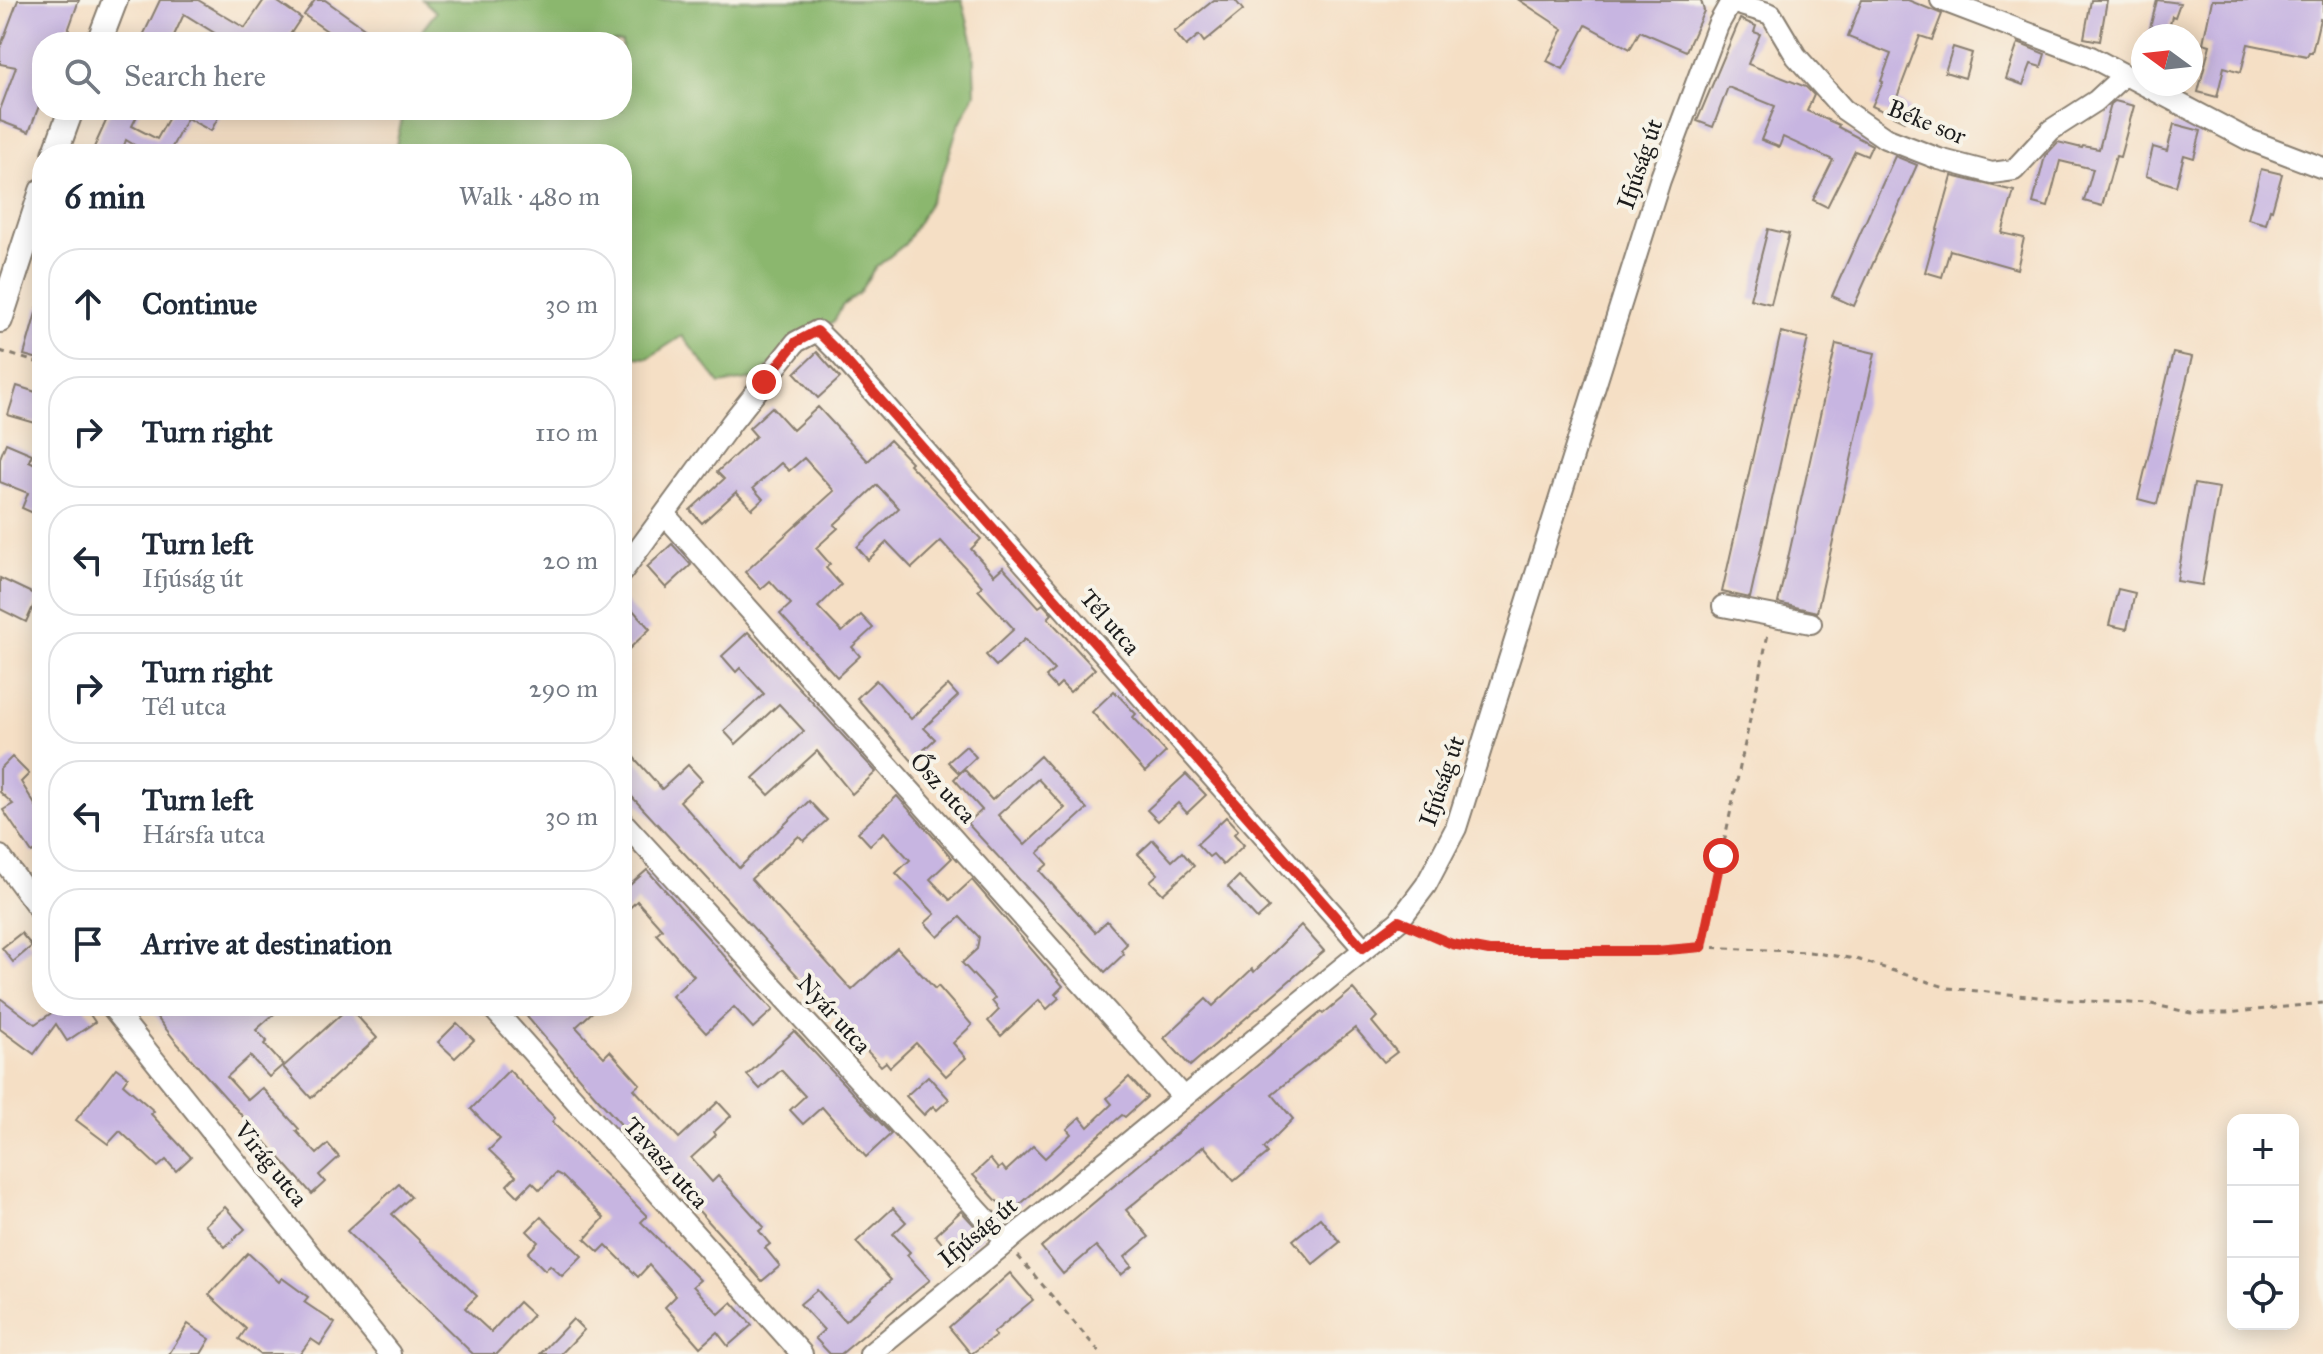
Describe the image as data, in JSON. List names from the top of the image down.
{
  "streets": {
    "street": [
      "Béke sor",
      "Ifjúság út",
      "Tél utca",
      "Ősz utca",
      "Nyár utca",
      "Tavasz utca",
      "Virág utca"
    ]
  },
  "crossings": [
    ["Béke sor", "Ifjúság út"],
    ["Ifjúság út", "Tél utca"],
    ["Ifjúság út", "Ősz utca"],
    ["Ifjúság út", "Nyár utca"],
    ["Tél utca", "Ősz utca"]
  ],
  "north": "left",
  "page": {
    "search": "Search here",
    "heading": ["6 min", "Walk · 480 m"],
    "list": [
      ["Continue", "30 m"],
      ["Turn right", "110 m"],
      ["Turn left", "Ifjúság út", "20 m"],
      ["Turn right", "Tél utca", "290 m"],
      ["Turn left", "Hársfa utca", "30 m"],
      "Arrive at destination"
    ],
    "map_buttons": ["+", "−"]
  }
}
